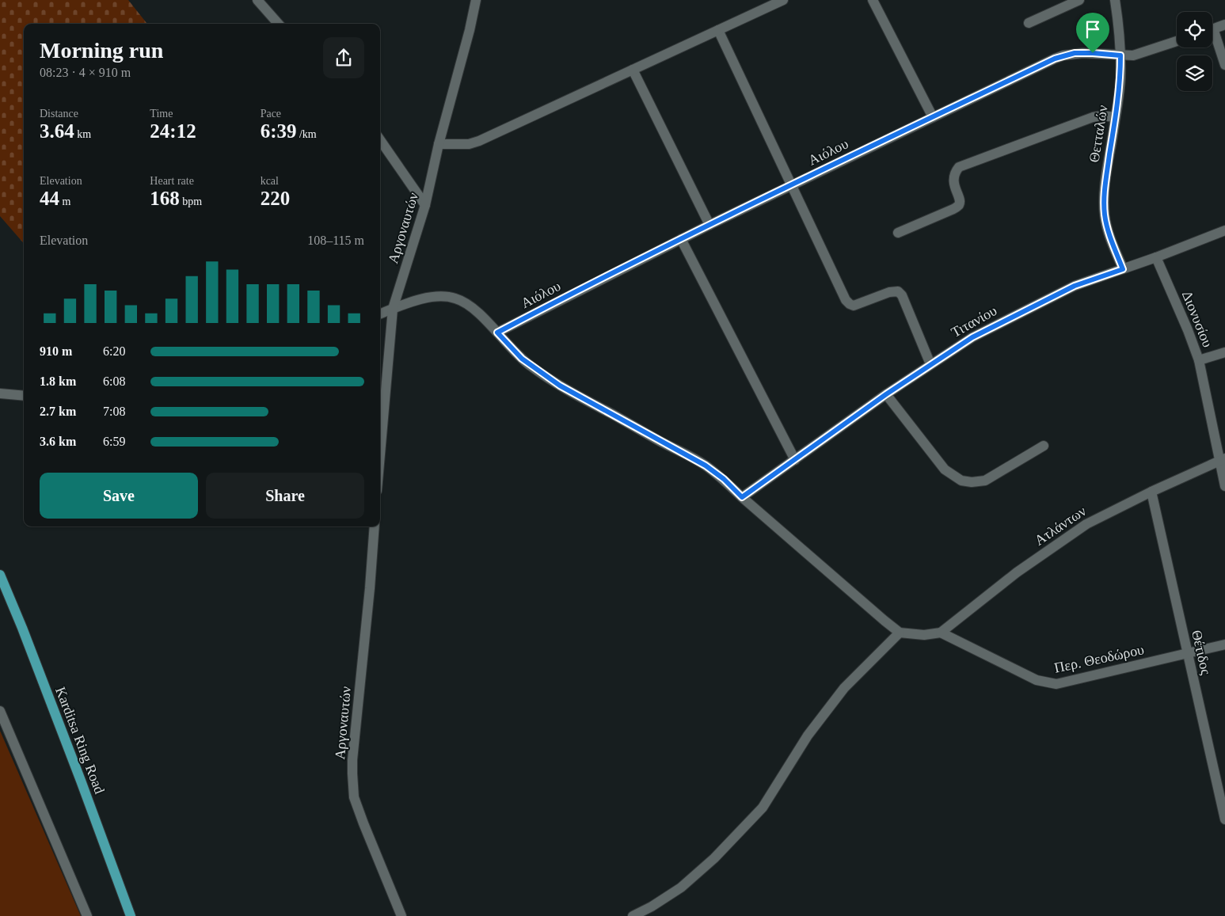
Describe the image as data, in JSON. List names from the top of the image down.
{
  "streets": {
    "main road": ["Karditsa Ring Road"],
    "street": [
      "Θετταλών",
      "Αιόλου",
      "Αργοναυτών",
      "Διονυσίου",
      "Τιτανίου",
      "Ατλάντων",
      "Θέτιδος",
      "Περ. Θεοδώρου"
    ]
  },
  "crossings": [
    ["Θετταλών", "Αιόλου"],
    ["Θετταλών", "Τιτανίου"],
    ["Διονυσίου", "Τιτανίου"],
    ["Διονυσίου", "Ατλάντων"],
    ["Ατλάντων", "Θέτιδος"],
    ["Ατλάντων", "Περ. Θεοδώρου"],
    ["Θέτιδος", "Περ. Θεοδώρου"]
  ],
  "page": {
    "heading": ["Morning run", "08:23 · 4 × 910 m"],
    "stats": [
      ["Distance", "3.64 km"],
      ["Time", "24:12"],
      ["Pace", "6:39 /km"],
      ["Elevation", "44 m"],
      ["Heart rate", "168 bpm"],
      ["kcal", "220"]
    ],
    "chart": ["Elevation", "108–115 m"],
    "list": [
      {
        "name": "910 m",
        "note": "6:20"
      },
      {
        "name": "1.8 km",
        "note": "6:08"
      },
      {
        "name": "2.7 km",
        "note": "7:08"
      },
      {
        "name": "3.6 km",
        "note": "6:59"
      }
    ],
    "buttons": ["Save", "Share"]
  }
}
